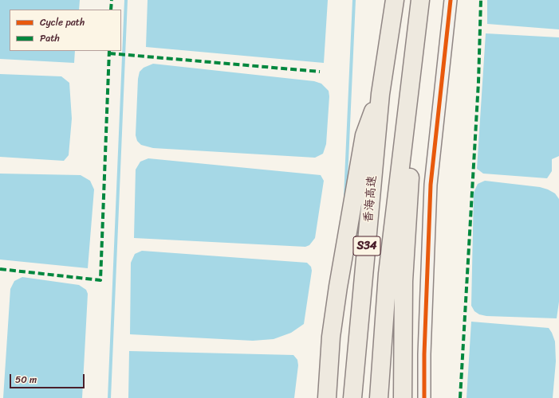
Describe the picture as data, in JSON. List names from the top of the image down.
{
  "streets": {
    "highway": ["香海高速", "S34"]
  },
  "legend": ["Cycle path", "Path"],
  "scale_bar": "50 m"
}
